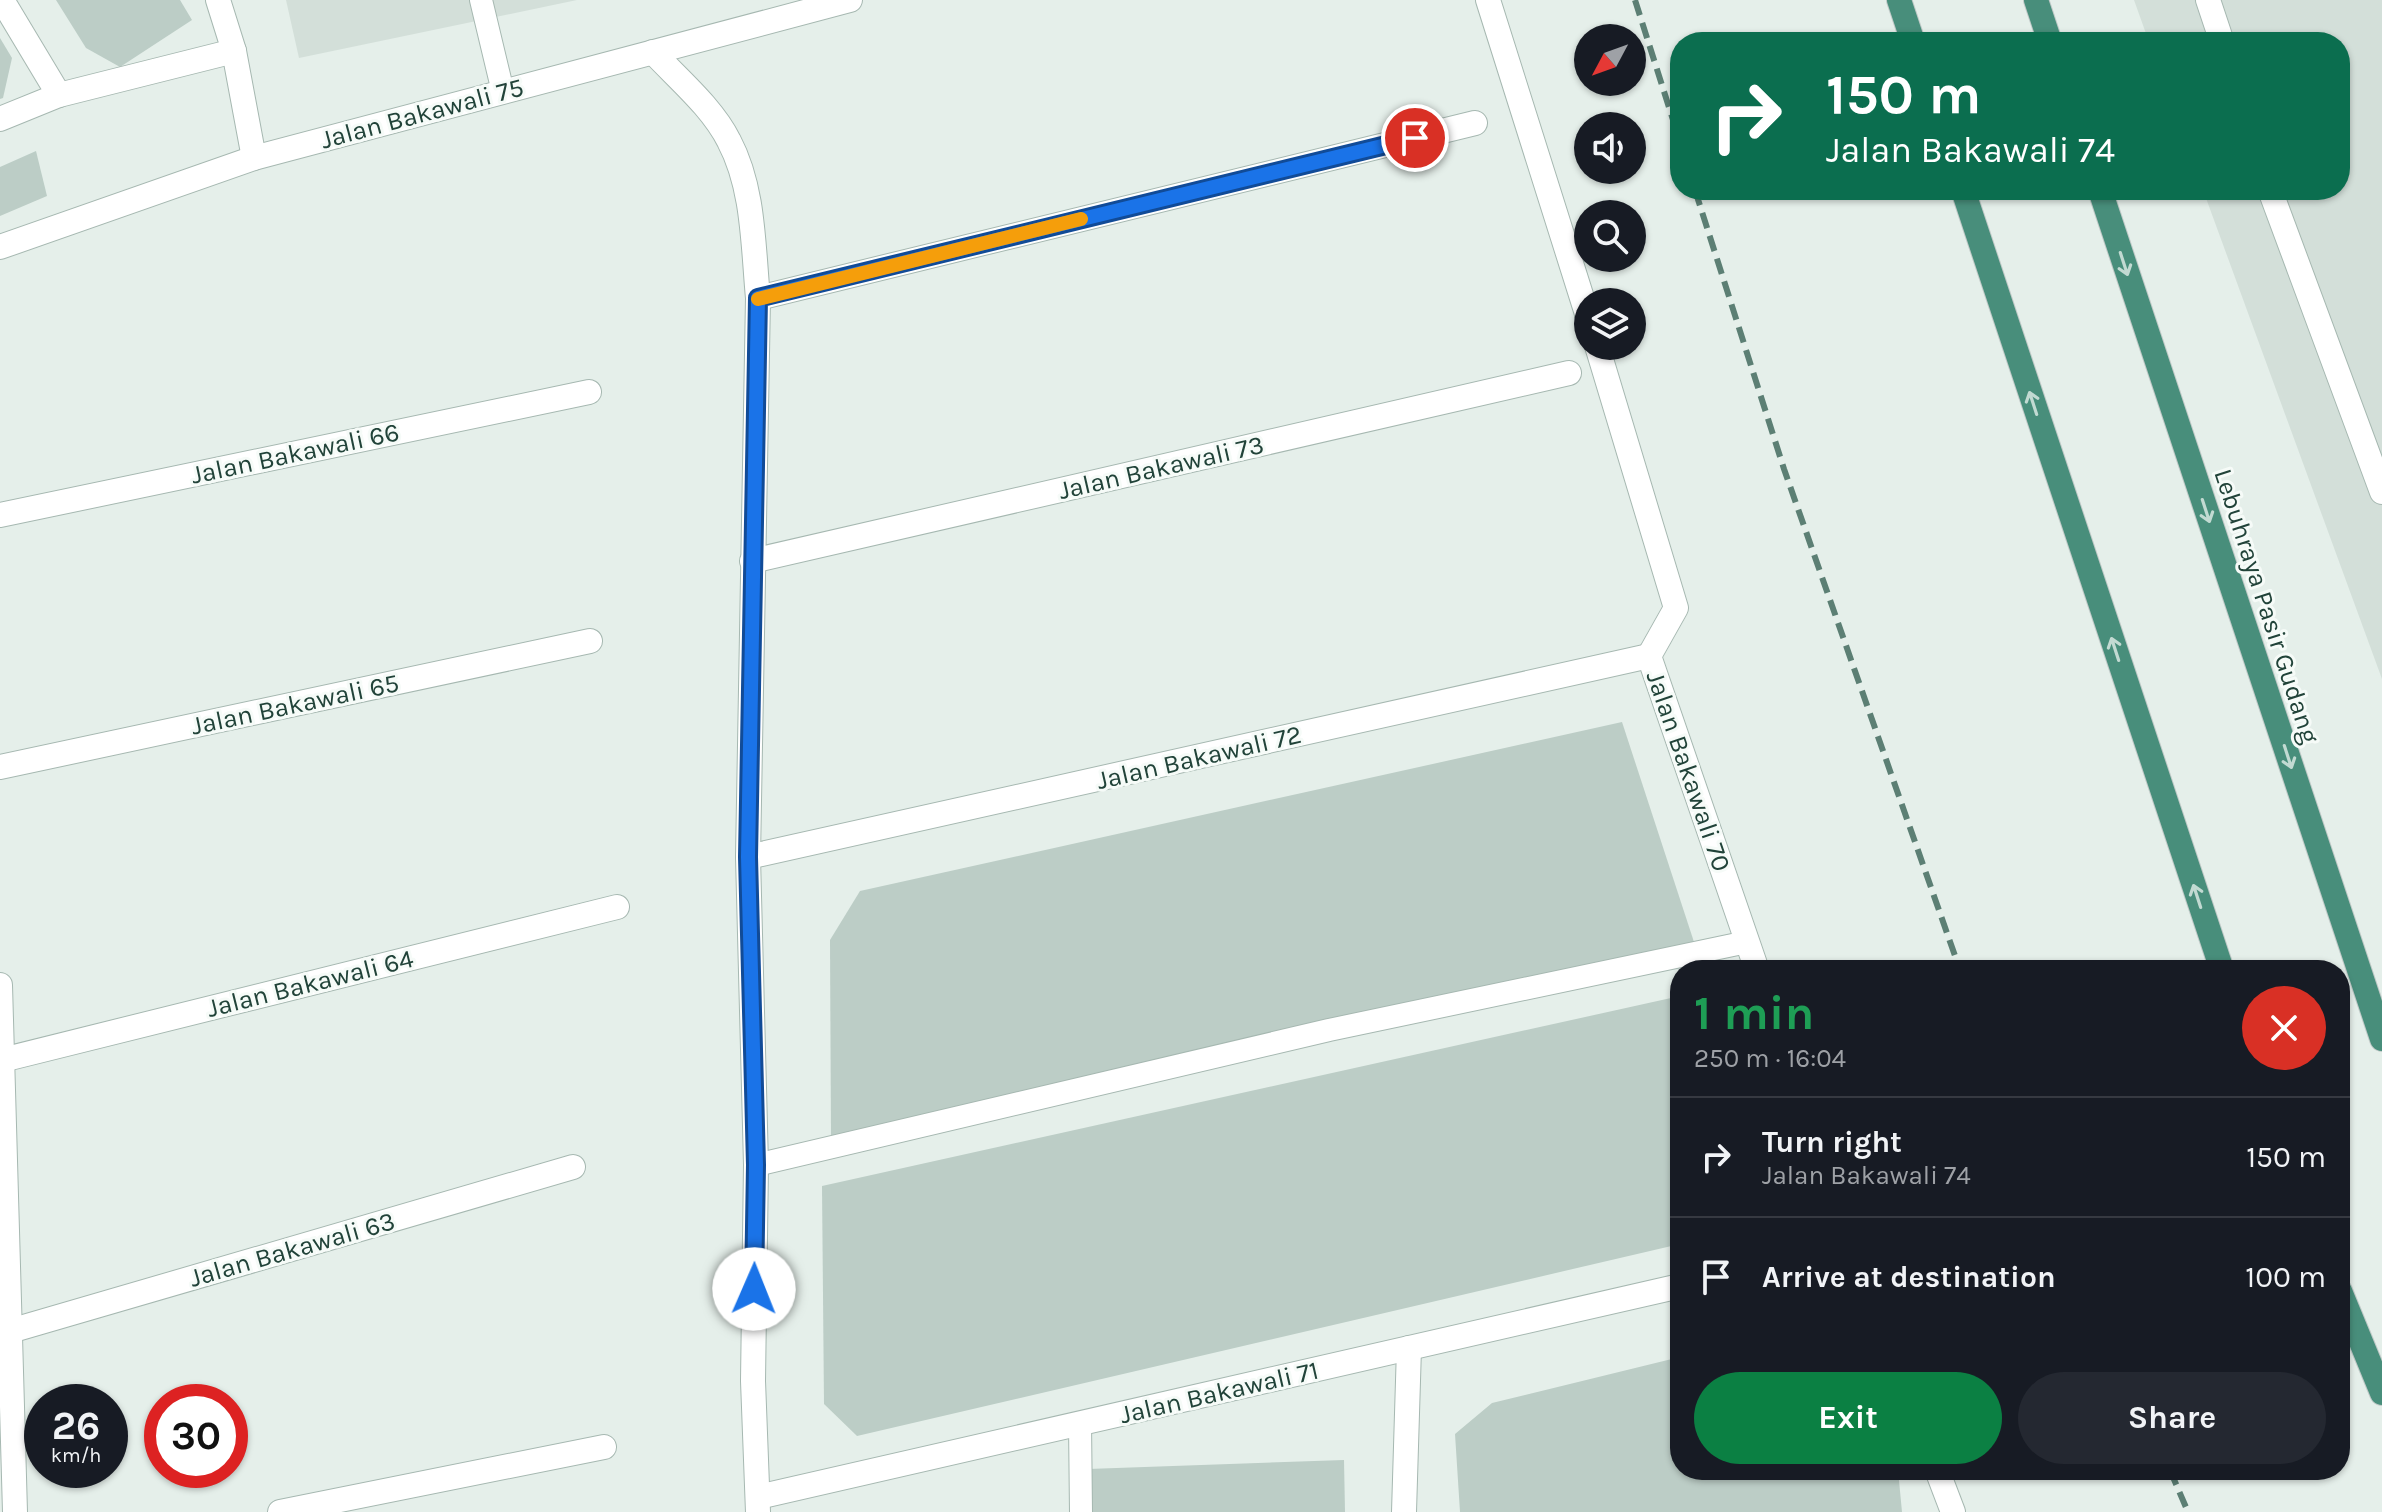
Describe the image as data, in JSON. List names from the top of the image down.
{
  "streets": {
    "highway": ["Lebuhraya Pasir Gudang"],
    "street": [
      "Jalan Bakawali 75",
      "Jalan Bakawali 66",
      "Jalan Bakawali 73",
      "Jalan Bakawali 65",
      "Jalan Bakawali 72",
      "Jalan Bakawali 70",
      "Jalan Bakawali 64",
      "Jalan Bakawali 63",
      "Jalan Bakawali 71"
    ]
  },
  "crossings": [
    ["Jalan Bakawali 72", "Jalan Bakawali 70"]
  ],
  "north": "bottom left",
  "page": {
    "turn": ["150 m", "Jalan Bakawali 74"],
    "heading": ["1 min", "250 m · 16:04"],
    "list": [
      {
        "name": "Turn right",
        "note": "Jalan Bakawali 74",
        "value": "150 m"
      },
      {
        "name": "Arrive at destination",
        "value": "100 m"
      }
    ],
    "buttons": ["Exit", "Share"],
    "speed": "26 km/h",
    "limit": "30"
  }
}
